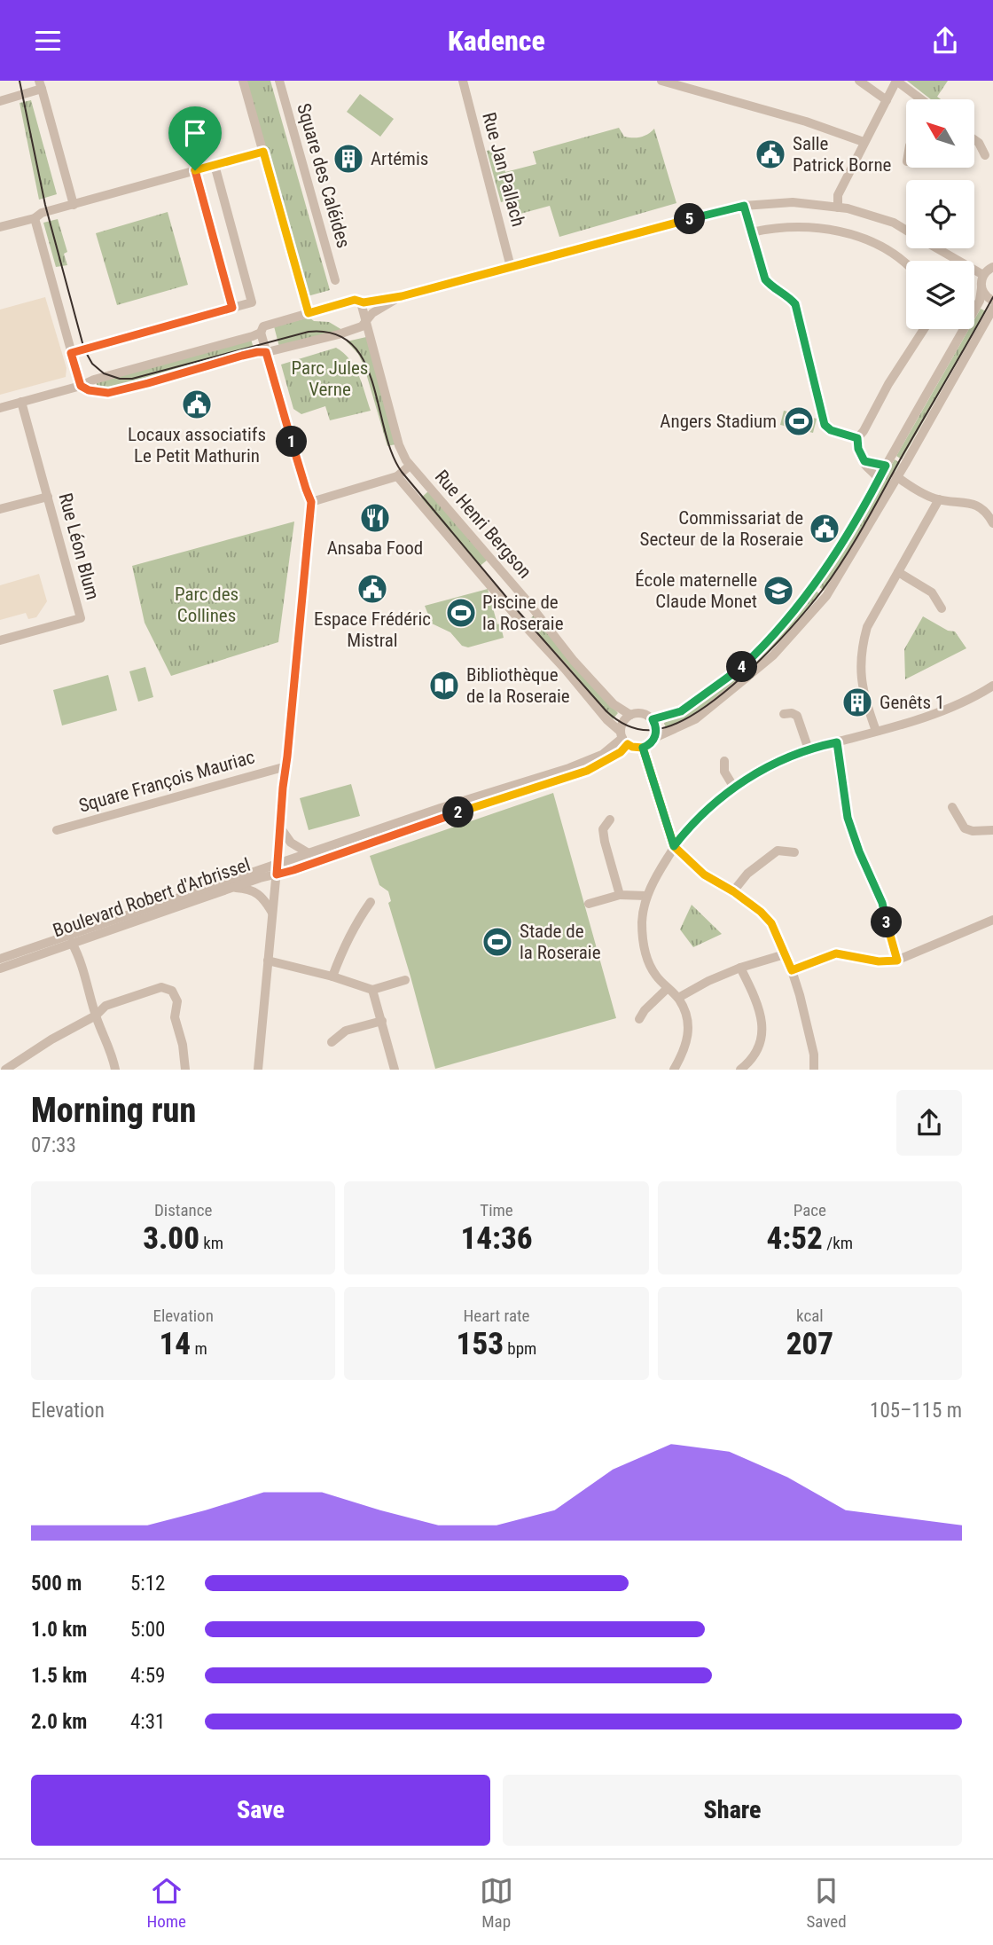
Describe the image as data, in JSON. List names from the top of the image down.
{
  "streets": {
    "street": [
      "Rue Jan Pallach",
      "Square des Caléides",
      "Rue Henri Bergson",
      "Rue Léon Blum",
      "Square François Mauriac",
      "Boulevard Robert d'Arbrissel"
    ]
  },
  "crossings": [
    ["Rue Henri Bergson", "Boulevard Robert d'Arbrissel"]
  ],
  "parks": ["Parc Jules Verne", "Parc des Collines"],
  "places": {
    "public building": [
      "Salle Patrick Borne",
      "Locaux associatifs Le Petit Mathurin",
      "Commissariat de Secteur de la Roseraie",
      "Espace Frédéric Mistral"
    ],
    "building": ["Artémis", "Genêts 1"],
    "sports": ["Angers Stadium", "Piscine de la Roseraie", "Stade de la Roseraie"],
    "restaurant": ["Ansaba Food"],
    "school or university": ["École maternelle Claude Monet"],
    "library": ["Bibliothèque de la Roseraie"]
  },
  "north": "top left",
  "page": {
    "header": "Kadence",
    "pins": [
      "5",
      "1",
      "4",
      "2",
      "3"
    ],
    "heading": ["Morning run", "07:33"],
    "stats": [
      ["Distance", "3.00 km"],
      ["Time", "14:36"],
      ["Pace", "4:52 /km"],
      ["Elevation", "14 m"],
      ["Heart rate", "153 bpm"],
      ["kcal", "207"]
    ],
    "chart": ["Elevation", "105–115 m"],
    "list": [
      {
        "name": "500 m",
        "note": "5:12"
      },
      {
        "name": "1.0 km",
        "note": "5:00"
      },
      {
        "name": "1.5 km",
        "note": "4:59"
      },
      {
        "name": "2.0 km",
        "note": "4:31"
      }
    ],
    "buttons": ["Save", "Share"],
    "tabs": ["Home", "Map", "Saved"]
  }
}
